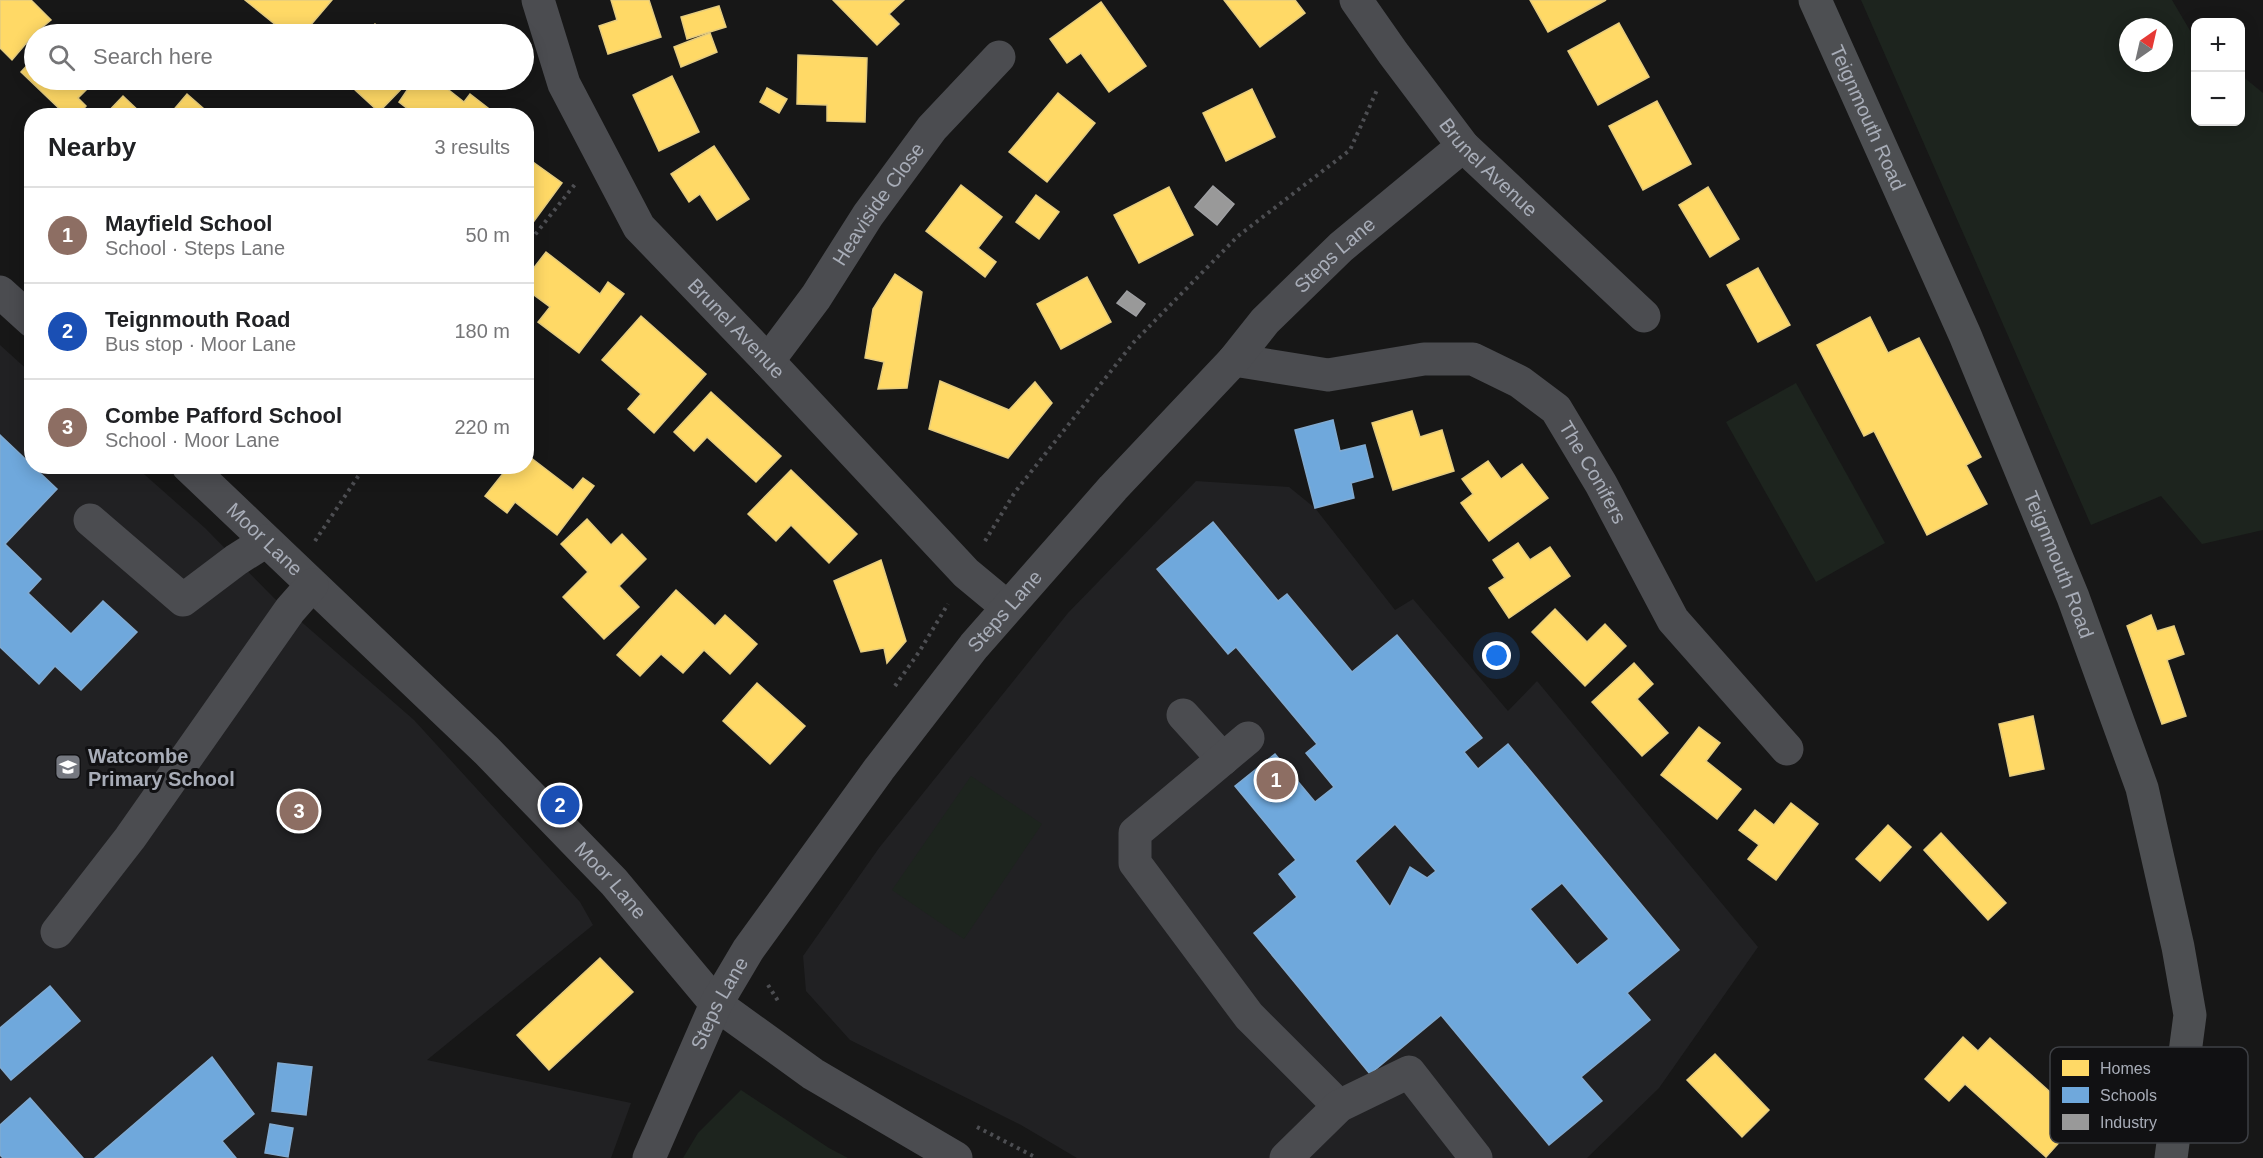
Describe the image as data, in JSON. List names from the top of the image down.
{
  "streets": {
    "main road": ["Teignmouth Road"],
    "street": [
      "Brunel Avenue",
      "Heaviside Close",
      "Steps Lane",
      "The Conifers",
      "Moor Lane"
    ]
  },
  "crossings": [
    ["Brunel Avenue", "Heaviside Close"],
    ["Brunel Avenue", "Steps Lane"],
    ["Steps Lane", "The Conifers"],
    ["Steps Lane", "Moor Lane"]
  ],
  "places": {
    "school or university": ["Watcombe Primary School"]
  },
  "legend": ["Homes", "Schools", "Industry"],
  "north": "top right",
  "page": {
    "map_buttons": ["+", "−"],
    "search": "Search here",
    "heading": ["Nearby", "3 results"],
    "list": [
      {
        "mark": "1",
        "name": "Mayfield School",
        "note": "School · Steps Lane",
        "value": "50 m"
      },
      {
        "mark": "2",
        "name": "Teignmouth Road",
        "note": "Bus stop · Moor Lane",
        "value": "180 m"
      },
      {
        "mark": "3",
        "name": "Combe Pafford School",
        "note": "School · Moor Lane",
        "value": "220 m"
      }
    ],
    "pins": ["1", "2", "3"]
  }
}
